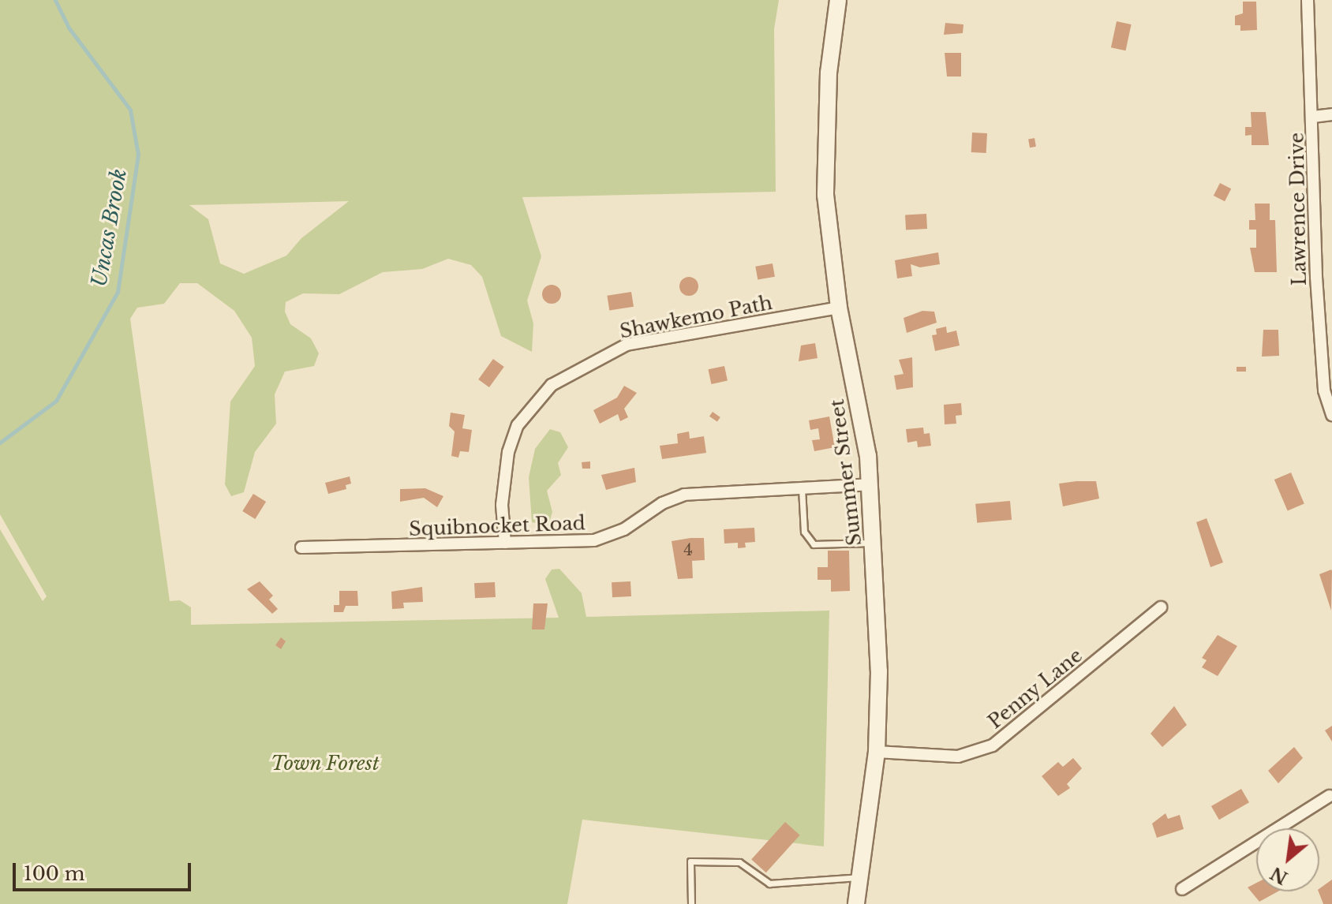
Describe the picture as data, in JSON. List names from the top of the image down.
{
  "streets": {
    "main road": ["Summer Street"],
    "street": [
      "Lawrence Drive",
      "Shawkemo Path",
      "Squibnocket Road",
      "Penny Lane"
    ]
  },
  "crossings": [
    ["Shawkemo Path", "Summer Street"],
    ["Shawkemo Path", "Squibnocket Road"],
    ["Summer Street", "Squibnocket Road"],
    ["Summer Street", "Penny Lane"]
  ],
  "water": ["Uncas Brook"],
  "parks": ["Town Forest"],
  "house_numbers": ["4"],
  "scale_bar": "100 m",
  "north": "bottom left"
}
